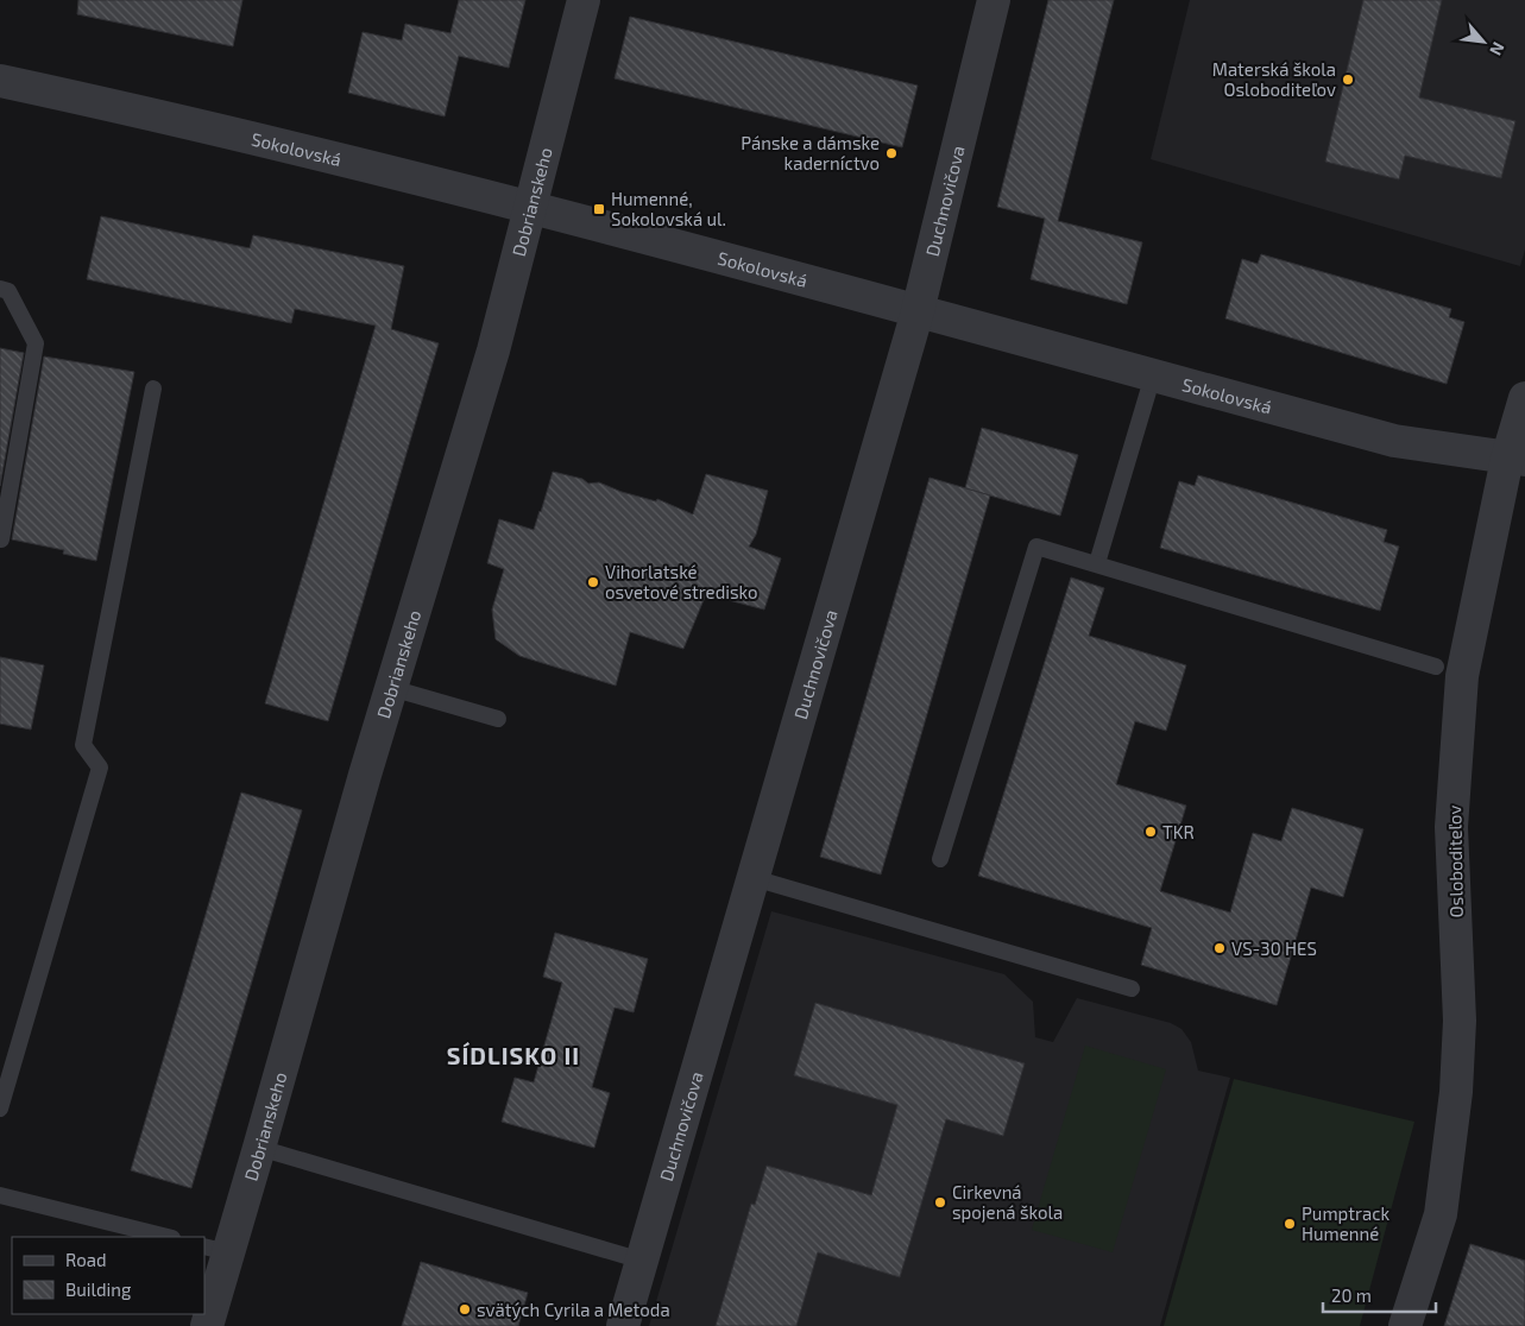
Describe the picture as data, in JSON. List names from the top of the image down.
{
  "streets": {
    "street": [
      "Sokolovská",
      "Dobrianskeho",
      "Duchnovičova",
      "Osloboditeľov"
    ]
  },
  "crossings": [
    ["Sokolovská", "Dobrianskeho"],
    ["Sokolovská", "Duchnovičova"],
    ["Sokolovská", "Osloboditeľov"]
  ],
  "districts": ["SÍDLISKO II"],
  "places": {
    "other": [
      "Materská škola Osloboditeľov",
      "Pánske a dámske kaderníctvo",
      "Vihorlatské osvetové stredisko",
      "TKR",
      "VS-30 HES",
      "Cirkevná spojená škola",
      "Pumptrack Humenné",
      "svätých Cyrila a Metoda"
    ],
    "transit": ["Humenné, Sokolovská ul."]
  },
  "legend": ["Road", "Building"],
  "scale_bar": "20 m",
  "north": "bottom right"
}
